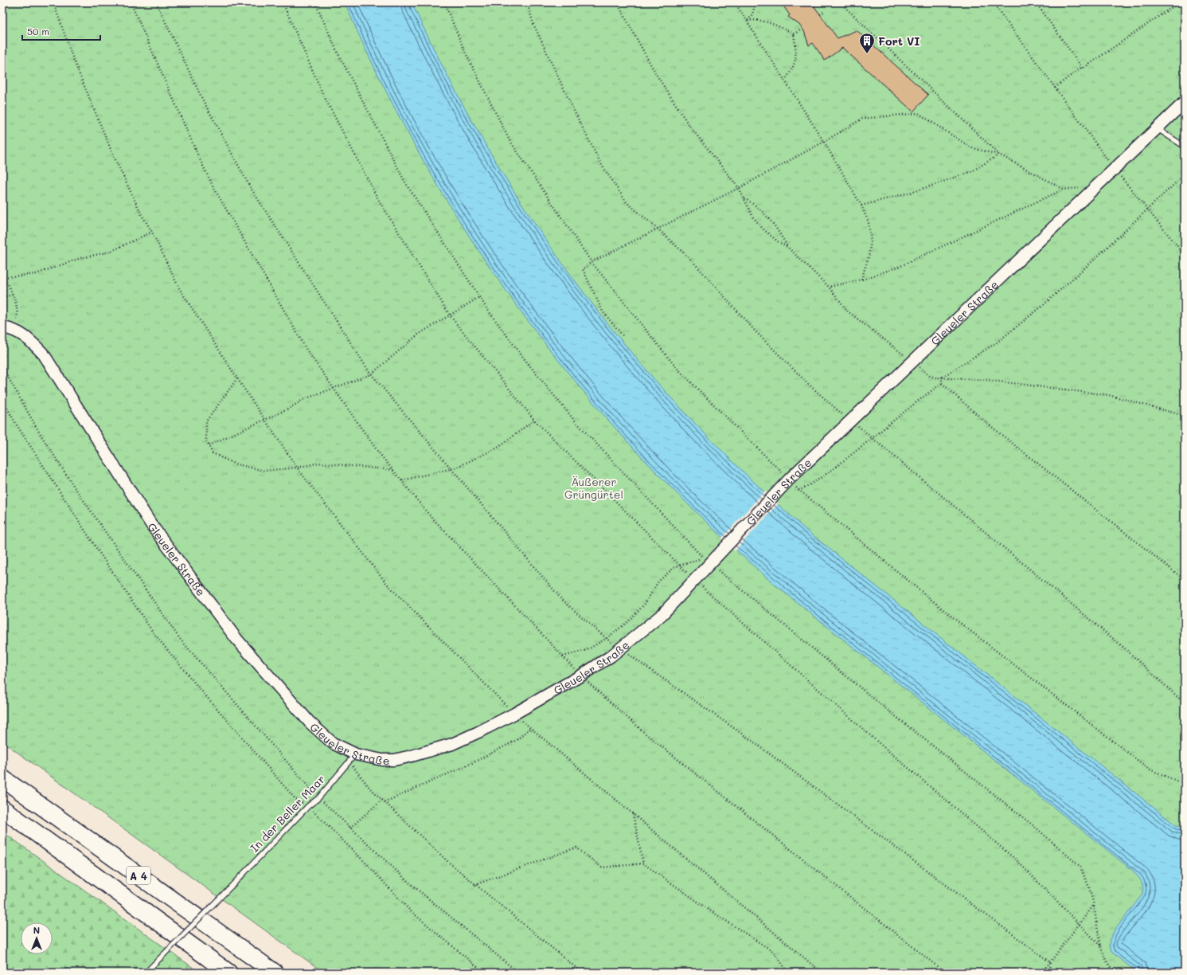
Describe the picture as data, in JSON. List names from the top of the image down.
{
  "streets": {
    "highway": ["A 4"],
    "street": ["Gleueler Straße"],
    "lane": ["In der Beller Maar"]
  },
  "crossings": [
    ["Gleueler Straße", "In der Beller Maar"]
  ],
  "parks": ["Äußerer Grüngürtel"],
  "places": {
    "building": ["Fort VI"]
  },
  "scale_bar": "50 m",
  "north": "top"
}
